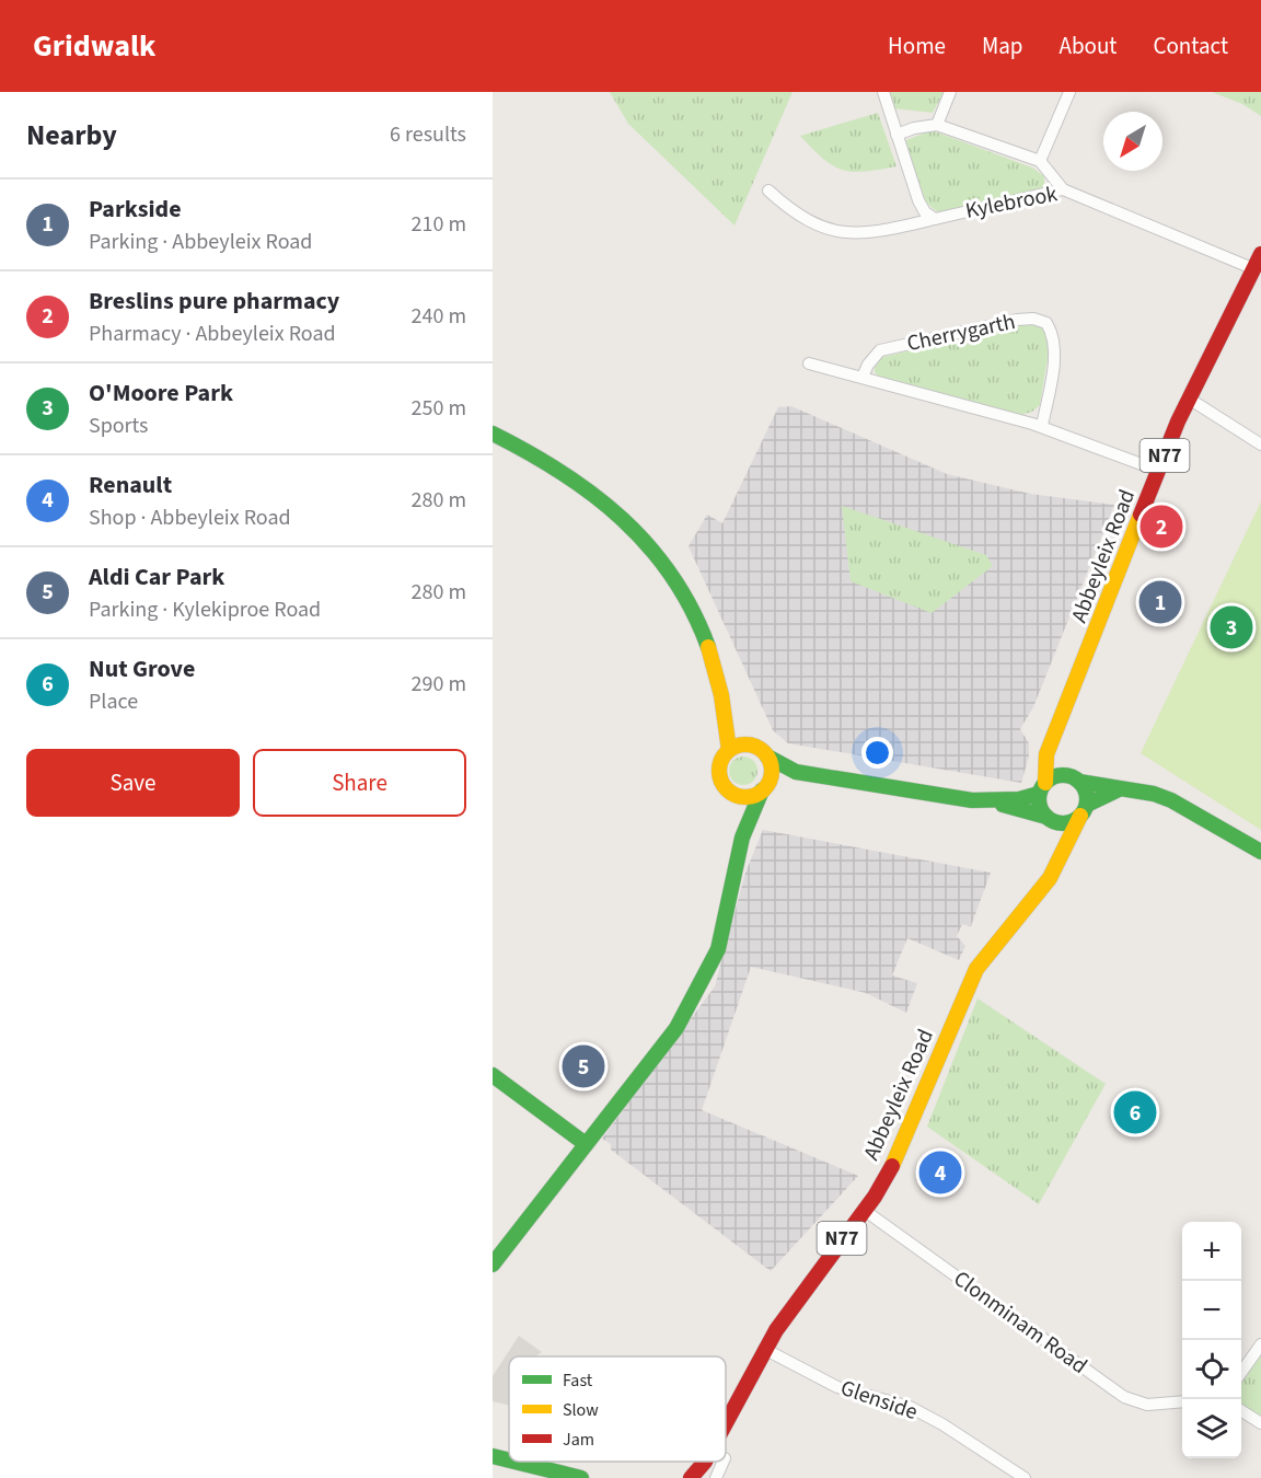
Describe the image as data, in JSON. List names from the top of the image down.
{
  "streets": {
    "main road": ["N77", "Abbeyleix Road"],
    "street": [
      "Kylebrook",
      "Cherrygarth",
      "Clonminam Road",
      "Glenside"
    ]
  },
  "crossings": [
    ["Kylebrook", "Abbeyleix Road"],
    ["Cherrygarth", "Abbeyleix Road"],
    ["N77", "Abbeyleix Road"],
    ["Abbeyleix Road", "Clonminam Road"],
    ["Abbeyleix Road", "Glenside"]
  ],
  "legend": ["Fast", "Slow", "Jam"],
  "north": "bottom left",
  "page": {
    "header": "Gridwalk",
    "nav": [
      "Home",
      "Map",
      "About",
      "Contact"
    ],
    "heading": ["Nearby", "6 results"],
    "list": [
      {
        "mark": "1",
        "name": "Parkside",
        "note": "Parking · Abbeyleix Road",
        "value": "210 m"
      },
      {
        "mark": "2",
        "name": "Breslins pure pharmacy",
        "note": "Pharmacy · Abbeyleix Road",
        "value": "240 m"
      },
      {
        "mark": "3",
        "name": "O'Moore Park",
        "note": "Sports",
        "value": "250 m"
      },
      {
        "mark": "4",
        "name": "Renault",
        "note": "Shop · Abbeyleix Road",
        "value": "280 m"
      },
      {
        "mark": "5",
        "name": "Aldi Car Park",
        "note": "Parking · Kylekiproe Road",
        "value": "280 m"
      },
      {
        "mark": "6",
        "name": "Nut Grove",
        "note": "Place",
        "value": "290 m"
      }
    ],
    "pins": [
      "2",
      "1",
      "3",
      "5",
      "6",
      "4"
    ],
    "buttons": ["Save", "Share"],
    "map_buttons": ["+", "−"]
  }
}
